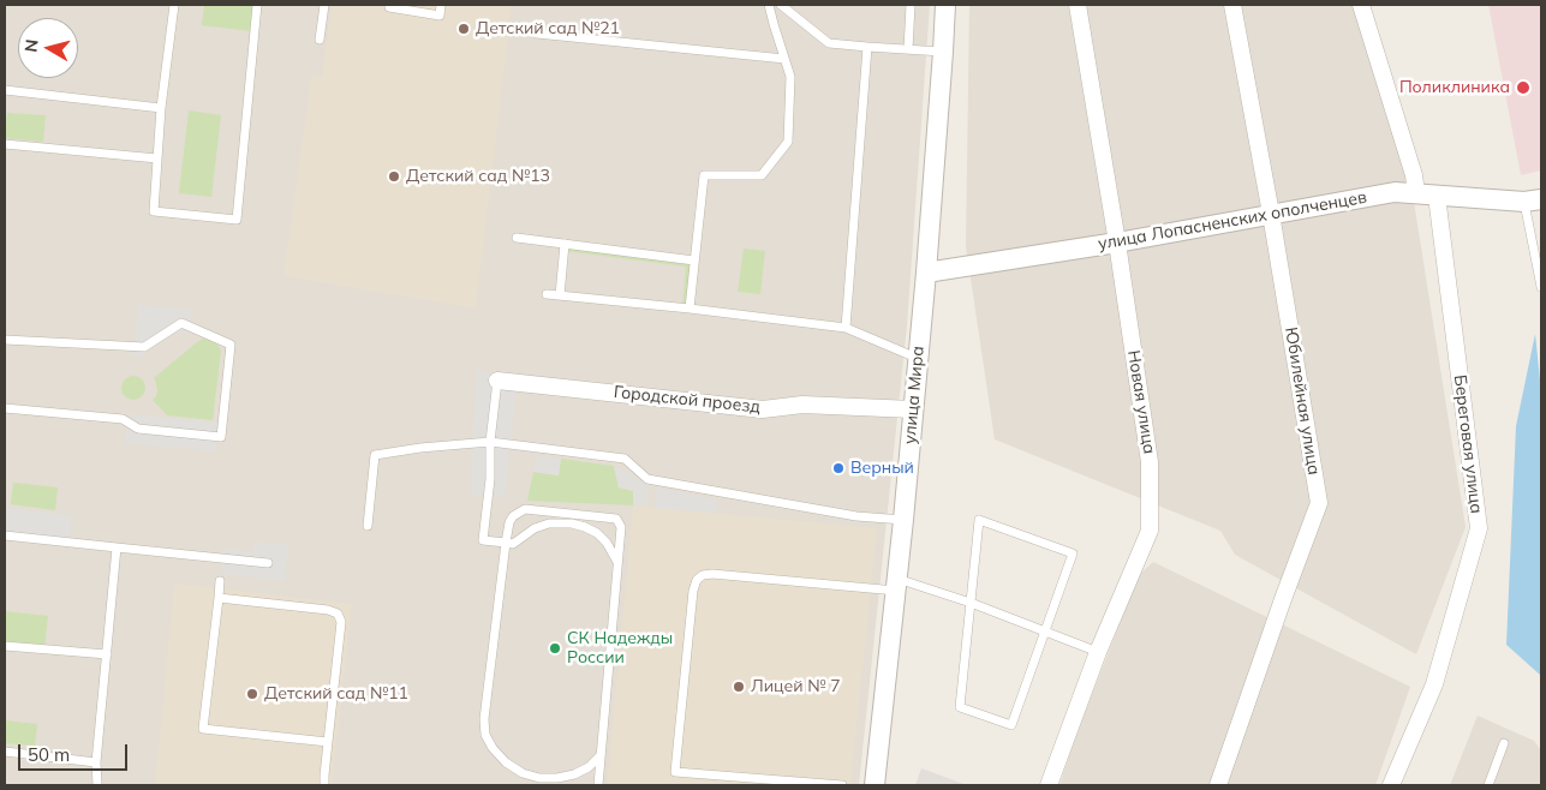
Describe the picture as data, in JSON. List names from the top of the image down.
{
  "streets": {
    "street": [
      "улица Лопасненских ополченцев",
      "улица Мира",
      "Городской проезд",
      "Юбилейная улица",
      "Новая улица",
      "Береговая улица"
    ]
  },
  "crossings": [
    ["улица Лопасненских ополченцев", "улица Мира"],
    ["улица Лопасненских ополченцев", "Юбилейная улица"],
    ["улица Лопасненских ополченцев", "Новая улица"],
    ["улица Лопасненских ополченцев", "Береговая улица"],
    ["улица Мира", "Городской проезд"]
  ],
  "places": [
    "Детский сад №21",
    "Поликлиника",
    "Детский сад №13",
    "Верный",
    "СК Надежды России",
    "Лицей № 7",
    "Детский сад №11"
  ],
  "scale_bar": "50 m",
  "north": "left"
}
